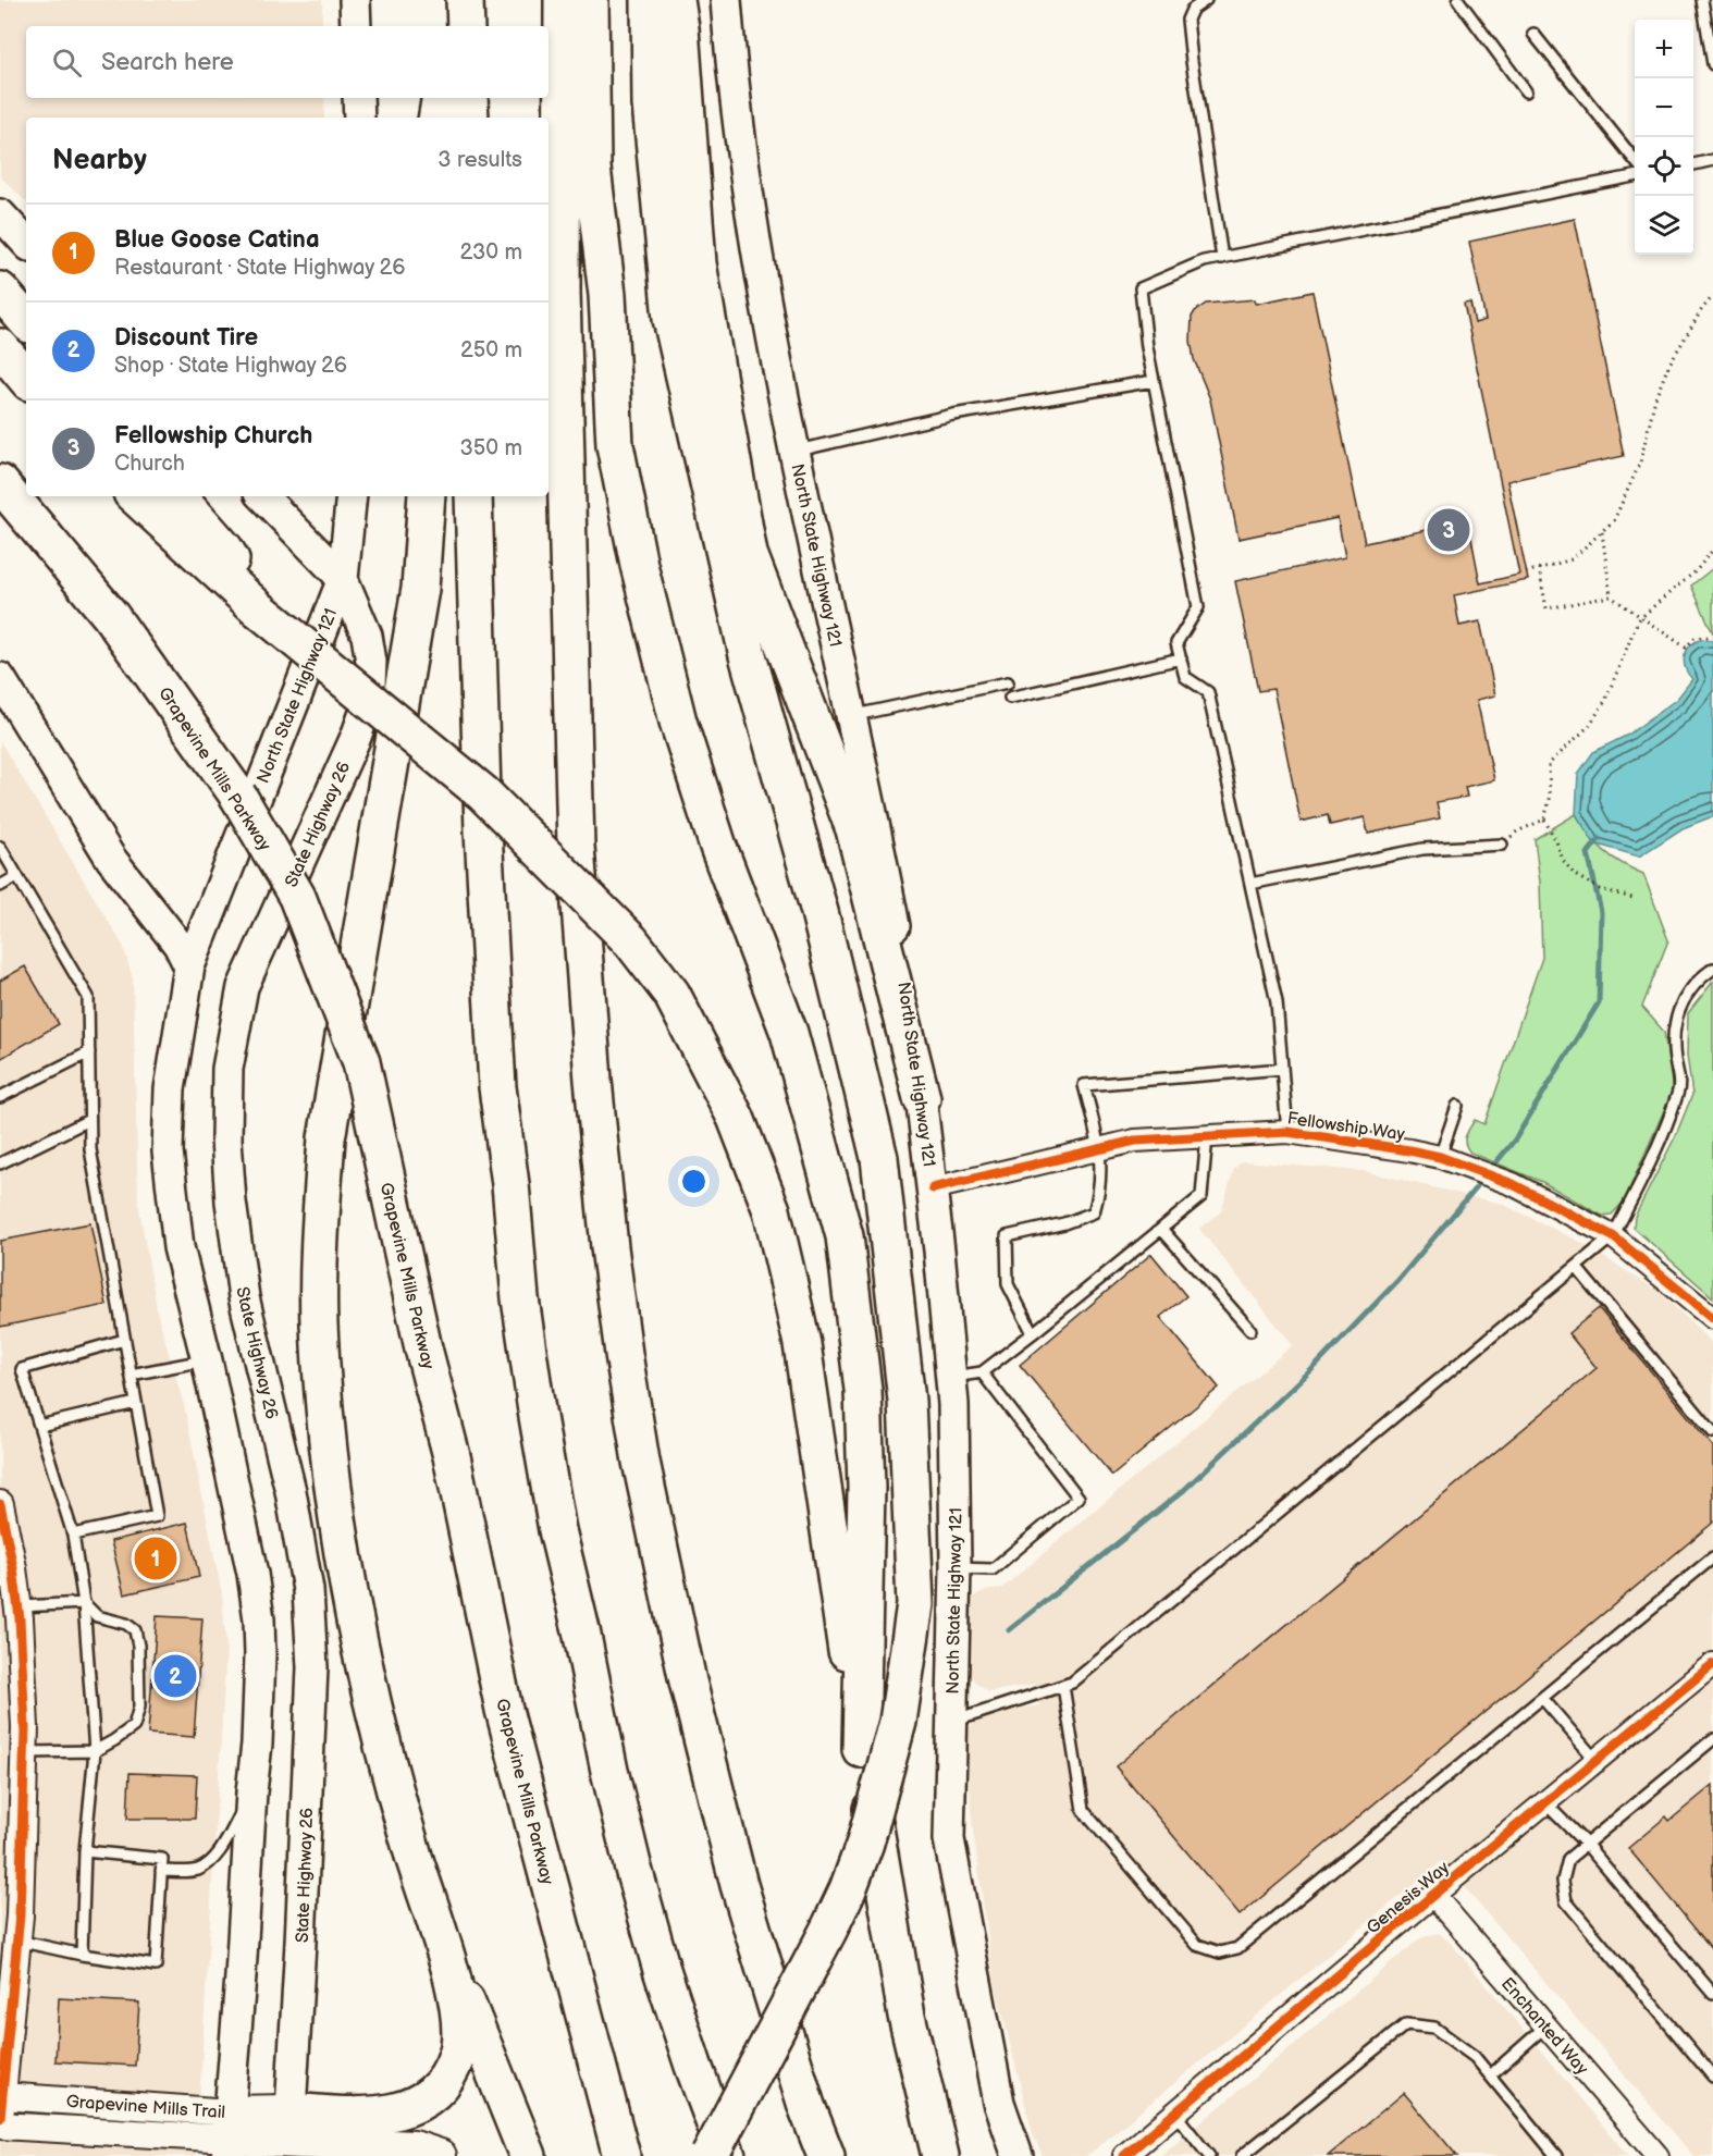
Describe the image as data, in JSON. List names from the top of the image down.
{
  "streets": {
    "highway": ["Grapevine Mills Parkway"],
    "main road": ["North State Highway 121", "State Highway 26", "Grapevine Mills Trail"],
    "street": ["Fellowship Way", "Genesis Way", "Enchanted Way"]
  },
  "crossings": [
    ["North State Highway 121", "State Highway 26"],
    ["North State Highway 121", "Fellowship Way"],
    ["State Highway 26", "Grapevine Mills Trail"],
    ["Genesis Way", "Enchanted Way"]
  ],
  "page": {
    "map_buttons": ["+", "−"],
    "search": "Search here",
    "heading": ["Nearby", "3 results"],
    "list": [
      {
        "mark": "1",
        "name": "Blue Goose Catina",
        "note": "Restaurant · State Highway 26",
        "value": "230 m"
      },
      {
        "mark": "2",
        "name": "Discount Tire",
        "note": "Shop · State Highway 26",
        "value": "250 m"
      },
      {
        "mark": "3",
        "name": "Fellowship Church",
        "note": "Church",
        "value": "350 m"
      }
    ],
    "pins": ["3", "1", "2"]
  }
}
